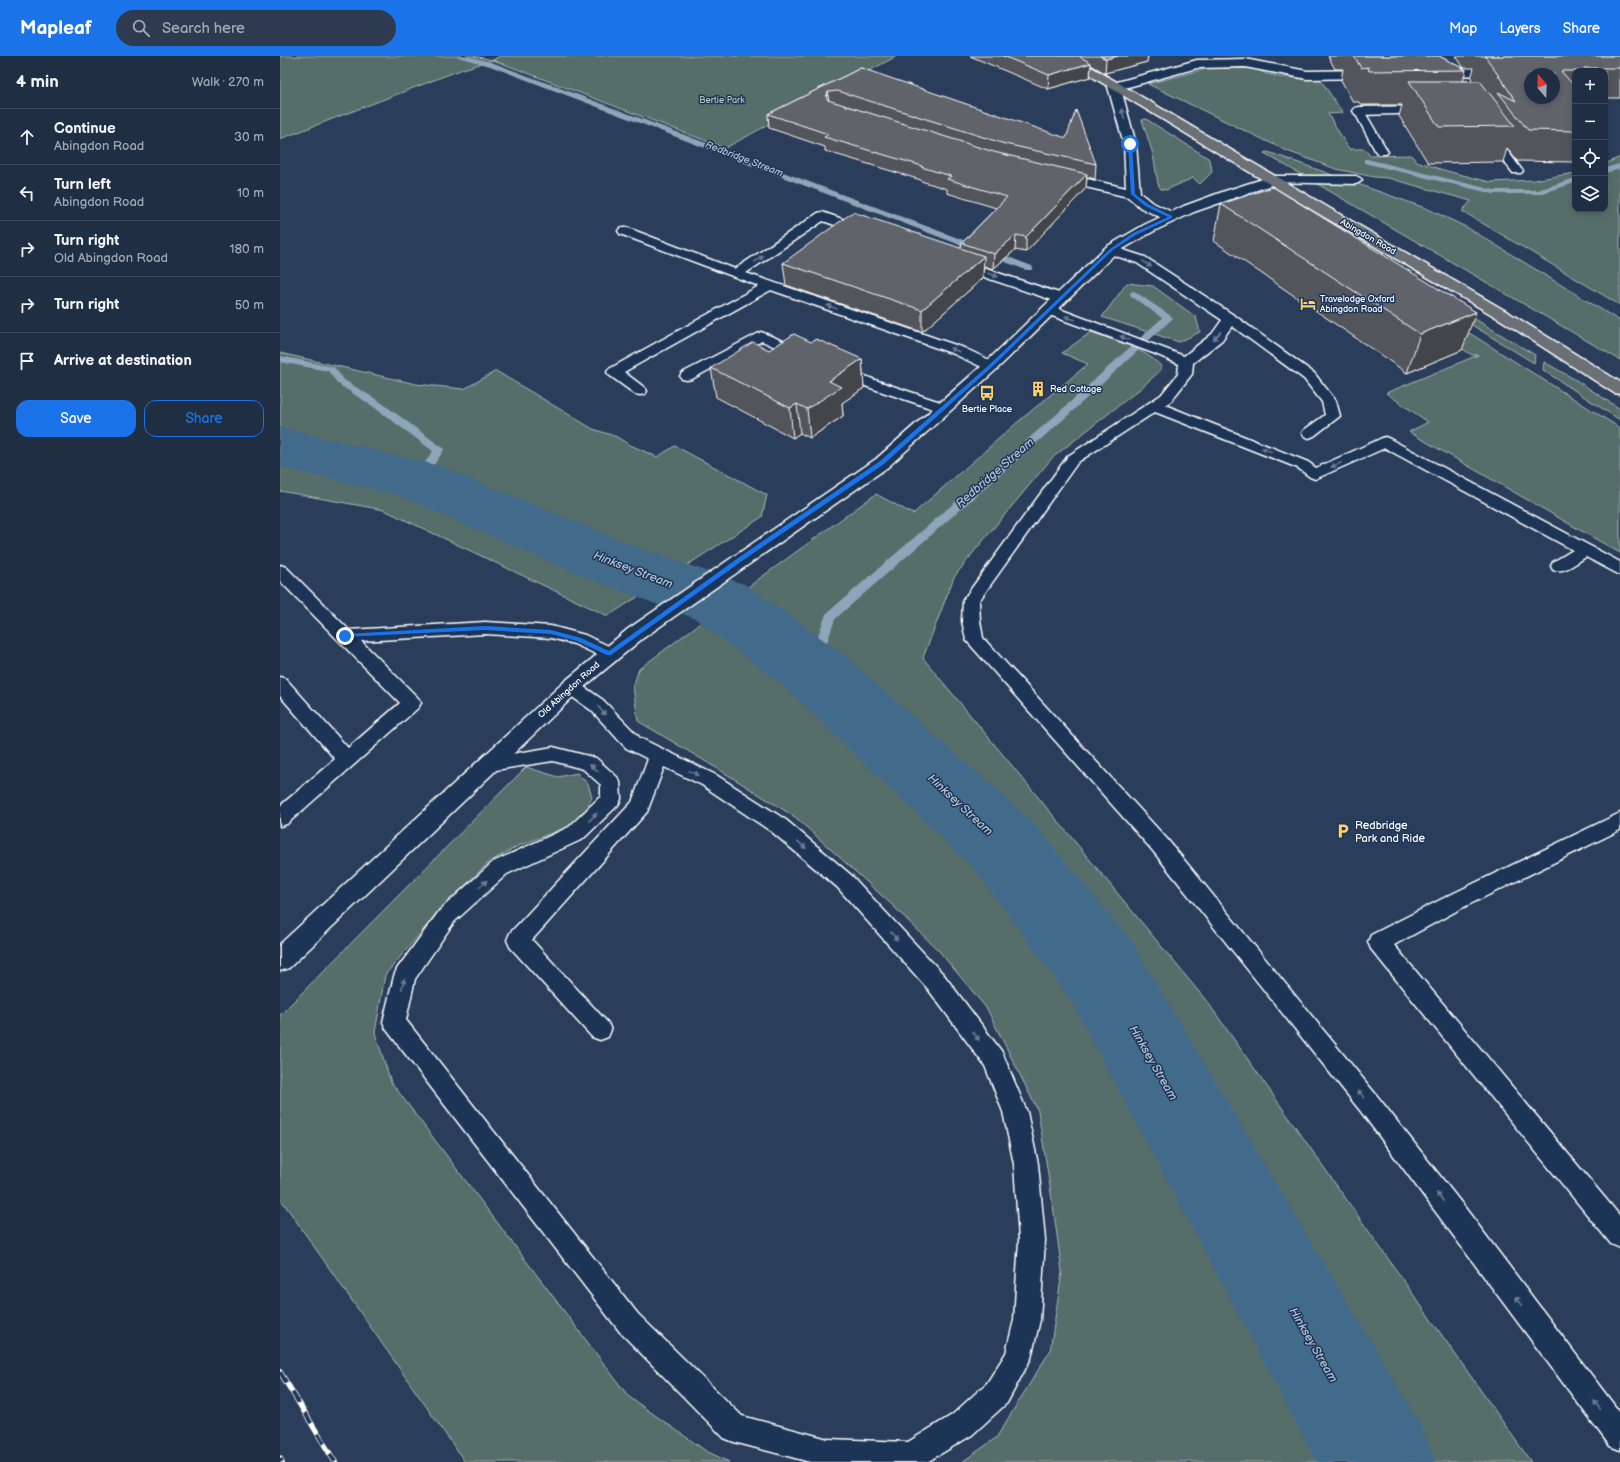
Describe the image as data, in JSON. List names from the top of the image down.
{
  "streets": {
    "main road": ["Abingdon Road"],
    "street": ["Old Abingdon Road"]
  },
  "crossings": [
    ["Abingdon Road", "Old Abingdon Road"]
  ],
  "water": ["Redbridge Stream", "Hinksey Stream"],
  "parks": ["Bertie Park"],
  "places": {
    "hotel": ["Travelodge Oxford Abingdon Road"],
    "building": ["Red Cottage"],
    "bus stop": ["Bertie Place"],
    "parking": ["Redbridge Park and Ride"]
  },
  "north": "top",
  "page": {
    "header": "Mapleaf",
    "search": "Search here",
    "nav": ["Map", "Layers", "Share"],
    "heading": ["4 min", "Walk · 270 m"],
    "map_buttons": ["+", "−"],
    "list": [
      ["Continue", "Abingdon Road", "30 m"],
      ["Turn left", "Abingdon Road", "10 m"],
      ["Turn right", "Old Abingdon Road", "180 m"],
      ["Turn right", "50 m"],
      "Arrive at destination"
    ],
    "buttons": ["Save", "Share"]
  }
}
